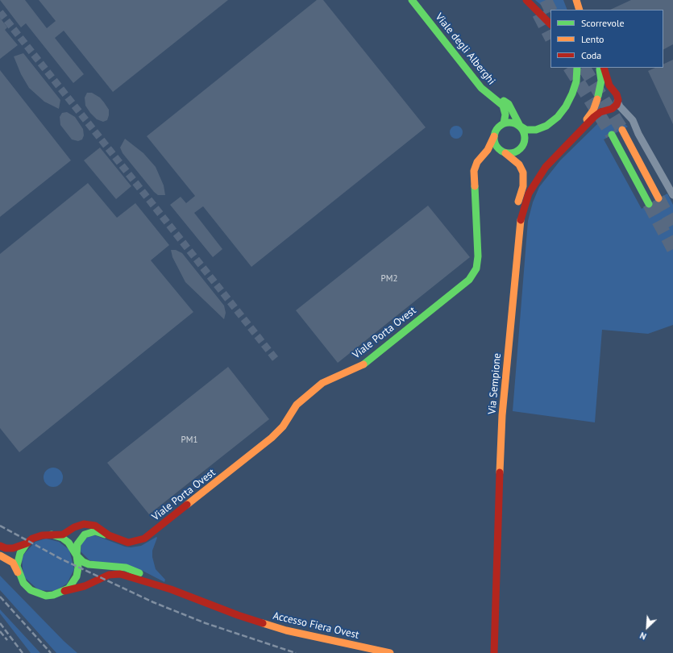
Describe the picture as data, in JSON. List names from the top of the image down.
{
  "streets": {
    "main road": [
      "Viale degli Alberghi",
      "Viale Porta Ovest",
      "Via Sempione",
      "Accesso Fiera Ovest"
    ]
  },
  "crossings": [
    ["Viale degli Alberghi", "Viale Porta Ovest"]
  ],
  "house_numbers": ["PM2", "PM1"],
  "legend": ["Scorrevole", "Lento", "Coda"],
  "north": "bottom left"
}
